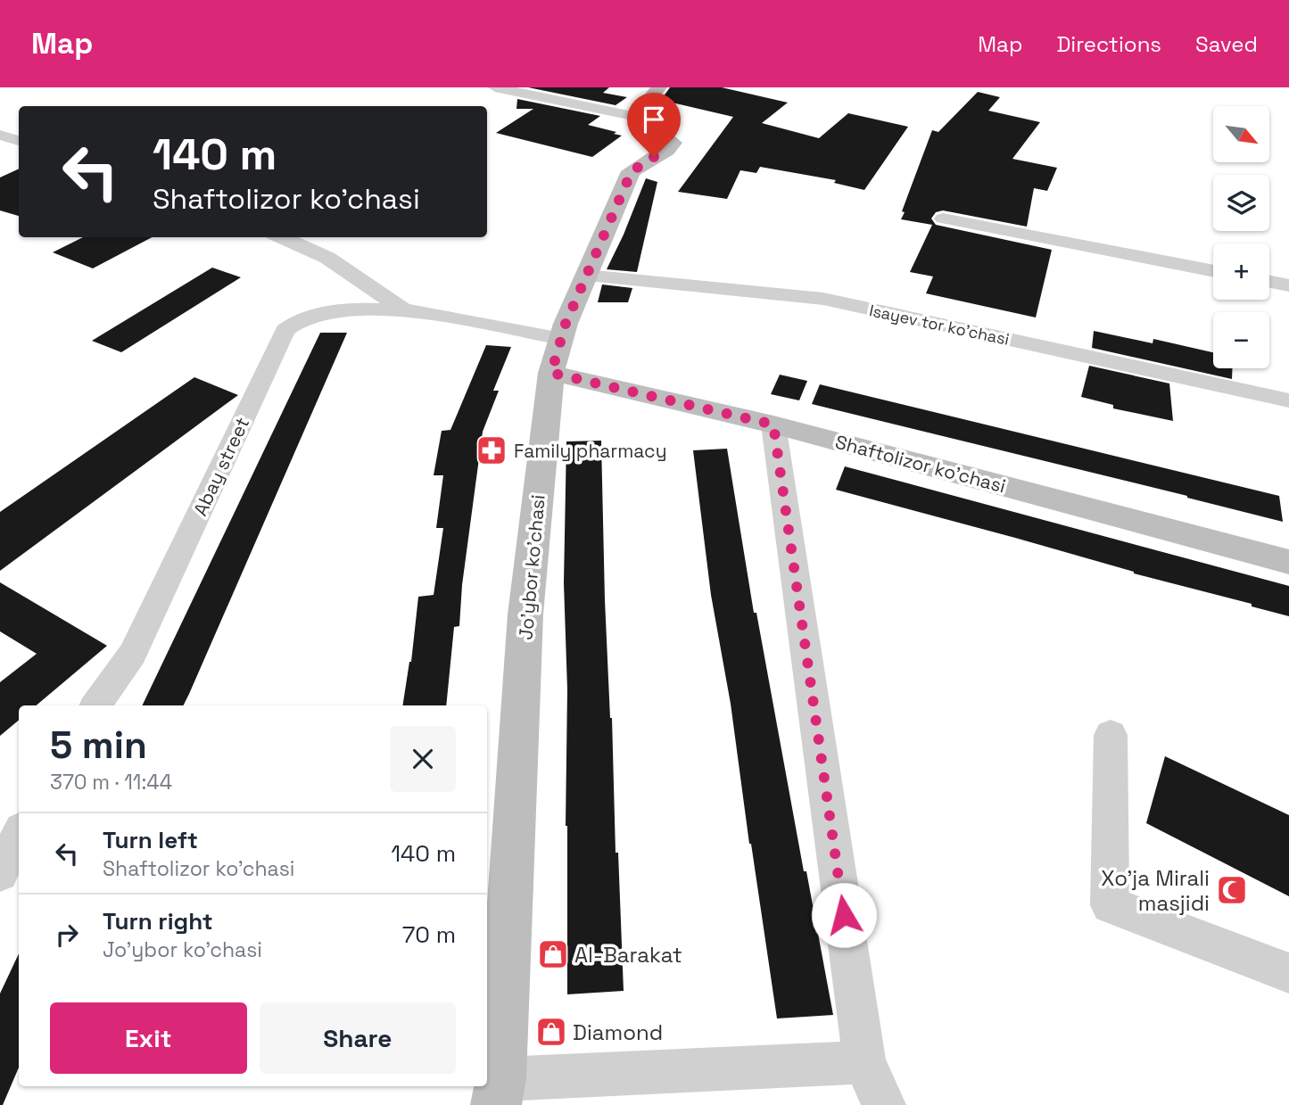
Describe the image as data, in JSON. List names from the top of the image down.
{
  "streets": {
    "street": [
      "Isayev tor ko'chasi",
      "Shaftolizor ko'chasi",
      "Abay street",
      "Jo'ybor ko'chasi"
    ]
  },
  "crossings": [
    ["Isayev tor ko'chasi", "Jo'ybor ko'chasi"],
    ["Shaftolizor ko'chasi", "Jo'ybor ko'chasi"]
  ],
  "places": {
    "pharmacy": ["Family pharmacy"],
    "mosque": ["Xo'ja Mirali masjidi"],
    "shop": ["Al-Barakat", "Diamond"]
  },
  "north": "bottom right",
  "page": {
    "header": "Map",
    "nav": ["Map", "Directions", "Saved"],
    "map_buttons": ["+", "−"],
    "turn": ["140 m", "Shaftolizor ko'chasi"],
    "heading": ["5 min", "370 m · 11:44"],
    "list": [
      {
        "name": "Turn left",
        "note": "Shaftolizor ko'chasi",
        "value": "140 m"
      },
      {
        "name": "Turn right",
        "note": "Jo'ybor ko'chasi",
        "value": "70 m"
      }
    ],
    "buttons": ["Exit", "Share"]
  }
}
